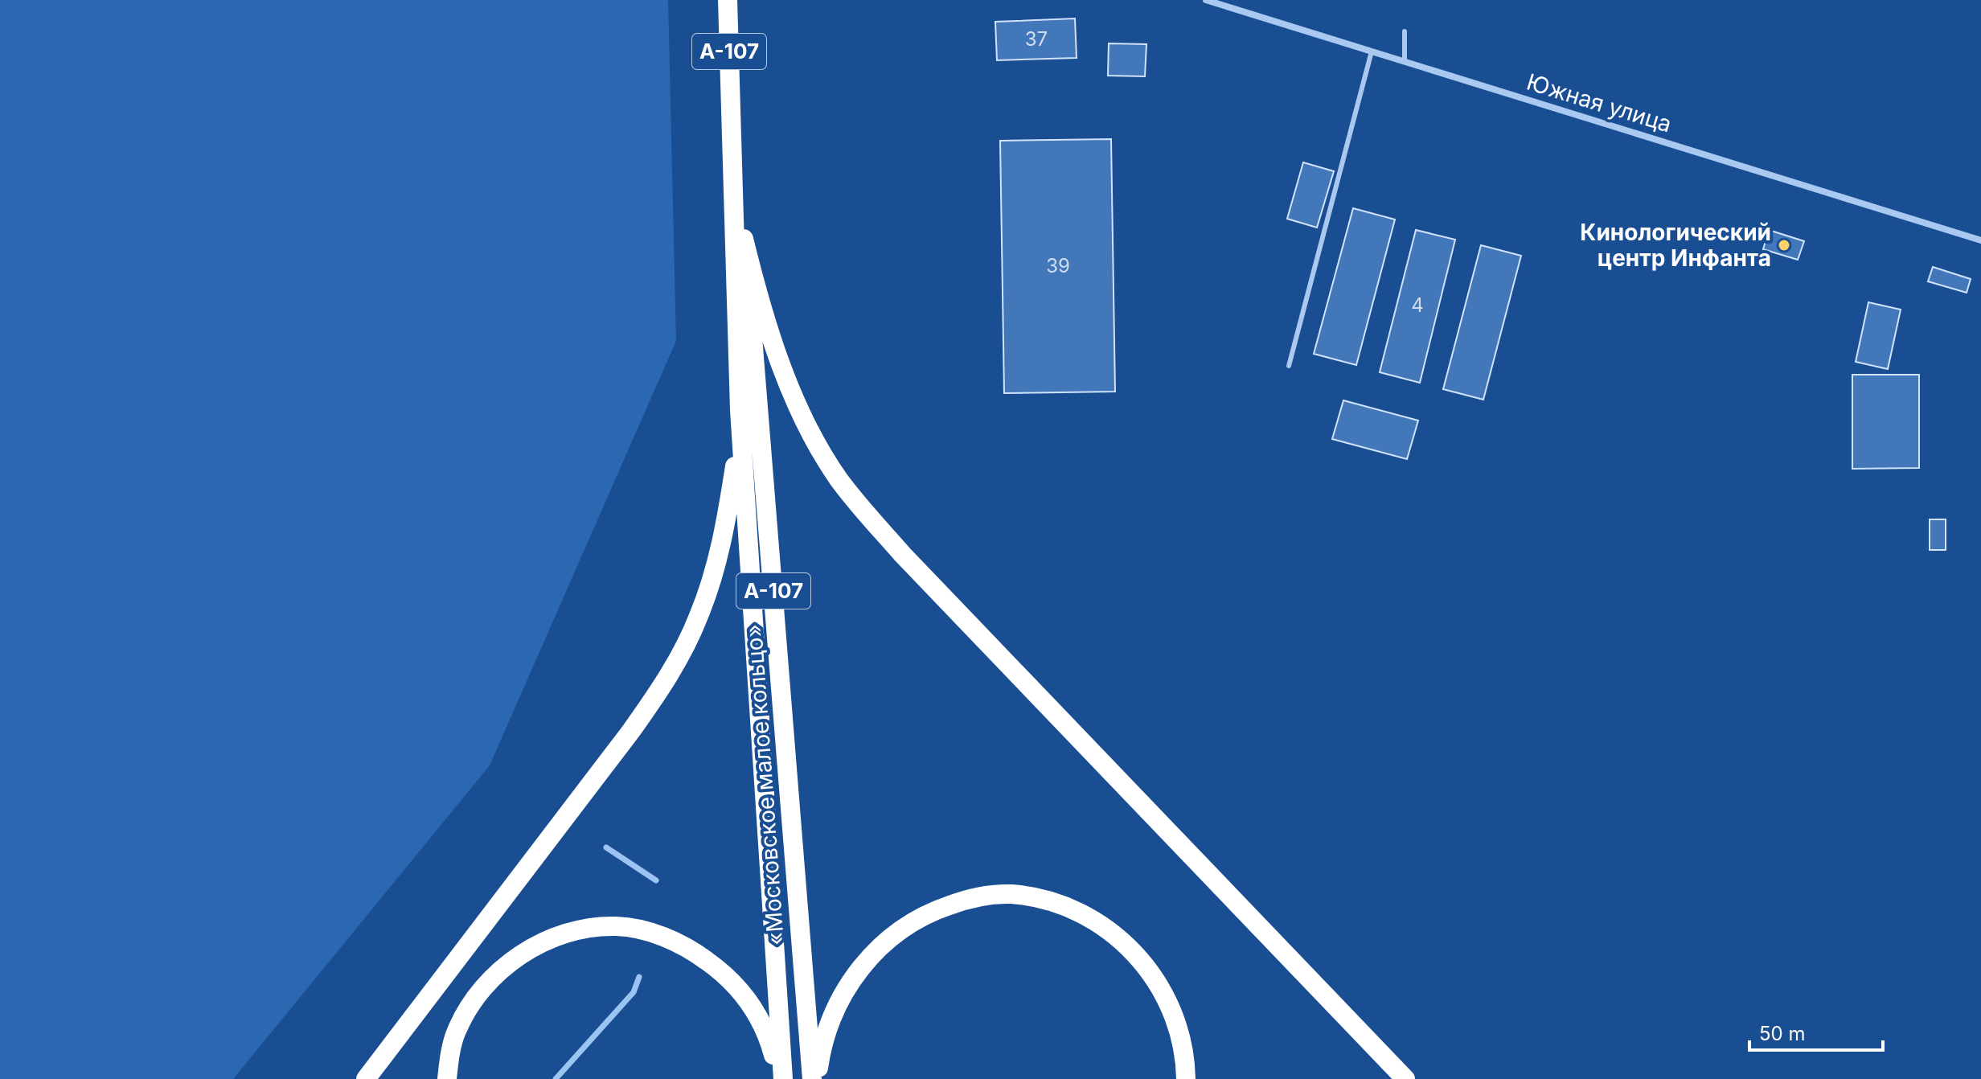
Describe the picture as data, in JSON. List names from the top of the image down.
{
  "streets": {
    "highway": ["А-107", "«Московское малое кольцо»"],
    "street": ["Южная улица"]
  },
  "places": ["Кинологический центр Инфанта"],
  "house_numbers": ["37", "39", "4"],
  "scale_bar": "50 m"
}
